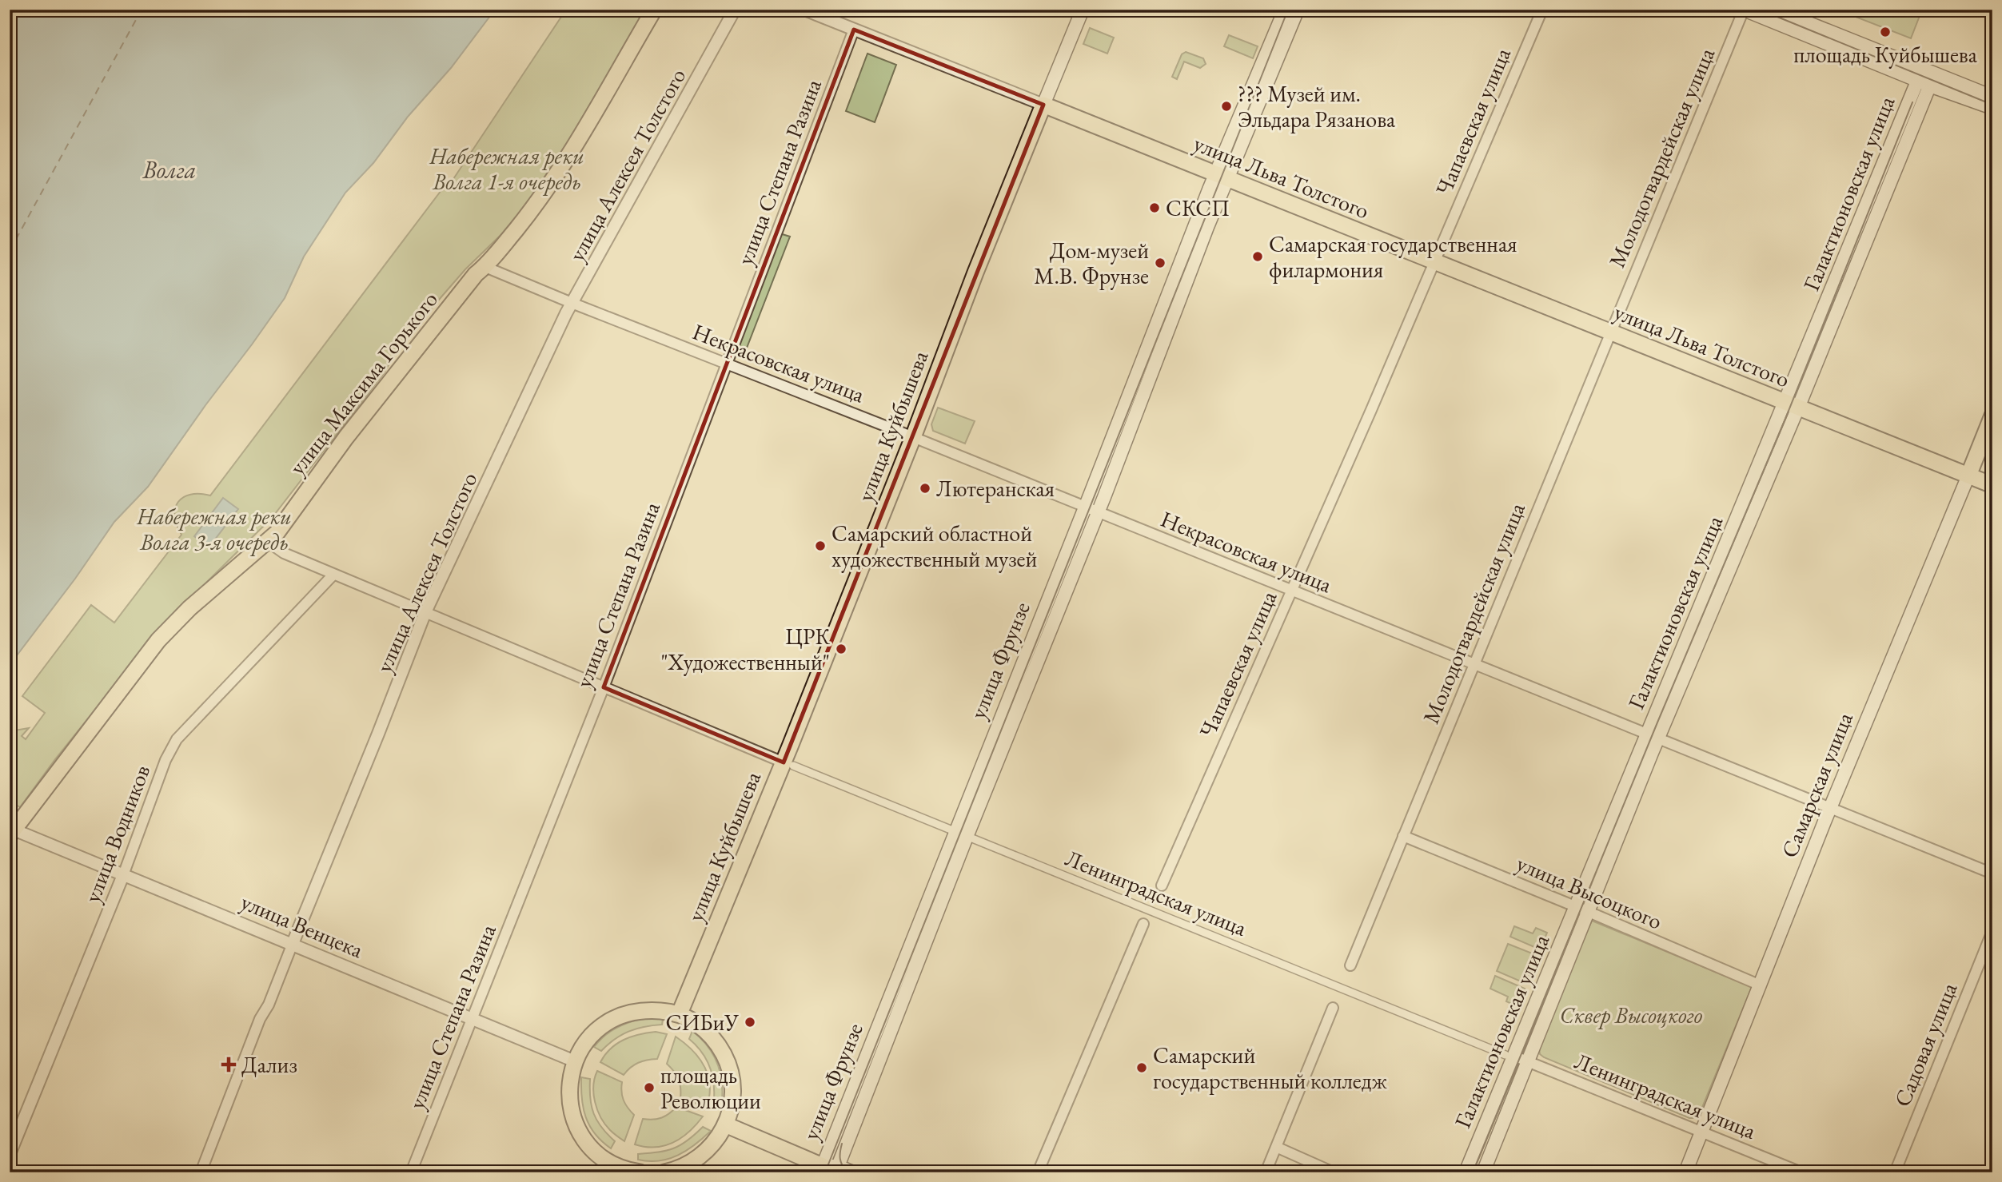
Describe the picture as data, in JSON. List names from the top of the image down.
{
  "streets": {
    "main road": [
      "улица Льва Толстого",
      "Галактионовская улица",
      "улица Максима Горького",
      "улица Куйбышева",
      "улица Фрунзе",
      "Самарская улица"
    ],
    "street": [
      "Чапаевская улица",
      "Молодогвардейская улица",
      "улица Алексея Толстого",
      "улица Степана Разина",
      "Некрасовская улица",
      "улица Водников",
      "улица Высоцкого",
      "Ленинградская улица",
      "улица Венцека",
      "Садовая улица"
    ]
  },
  "crossings": [
    ["Чапаевская улица", "улица Льва Толстого"],
    ["Чапаевская улица", "Некрасовская улица"],
    ["Молодогвардейская улица", "улица Льва Толстого"],
    ["Молодогвардейская улица", "Некрасовская улица"],
    ["Молодогвардейская улица", "улица Высоцкого"],
    ["улица Алексея Толстого", "Некрасовская улица"],
    ["улица Алексея Толстого", "Ленинградская улица"],
    ["улица Алексея Толстого", "улица Венцека"],
    ["улица Степана Разина", "улица Льва Толстого"],
    ["улица Степана Разина", "Некрасовская улица"],
    ["улица Степана Разина", "Ленинградская улица"],
    ["улица Степана Разина", "улица Венцека"],
    ["улица Льва Толстого", "Галактионовская улица"],
    ["улица Льва Толстого", "улица Куйбышева"],
    ["улица Льва Толстого", "улица Фрунзе"],
    ["улица Льва Толстого", "Самарская улица"],
    ["Галактионовская улица", "Некрасовская улица"],
    ["Галактионовская улица", "улица Высоцкого"],
    ["Галактионовская улица", "Ленинградская улица"],
    ["Некрасовская улица", "улица Максима Горького"],
    ["Некрасовская улица", "улица Куйбышева"],
    ["Некрасовская улица", "улица Фрунзе"],
    ["Некрасовская улица", "Самарская улица"],
    ["улица Максима Горького", "Ленинградская улица"],
    ["улица Максима Горького", "улица Венцека"],
    ["улица Куйбышева", "Ленинградская улица"],
    ["улица Фрунзе", "Ленинградская улица"],
    ["Самарская улица", "улица Высоцкого"],
    ["Самарская улица", "Ленинградская улица"],
    ["улица Водников", "Ленинградская улица"],
    ["улица Водников", "улица Венцека"]
  ],
  "water": ["Волга"],
  "parks": ["Набережная реки Волга 1-я очередь", "Набережная реки Волга 3-я очередь", "Сквер Высоцкого"],
  "places": {
    "other": [
      "площадь Куйбышева",
      "??? Музей им. Эльдара Рязанова",
      "СКСП",
      "Самарская государственная филармония",
      "Дом-музей М.В. Фрунзе",
      "Лютеранская",
      "Самарский областной художественный музей",
      "ЦРК \"Художественный\"",
      "СИБиУ",
      "Самарский государственный колледж",
      "площадь Революции"
    ],
    "health": ["Дализ"]
  }
}
